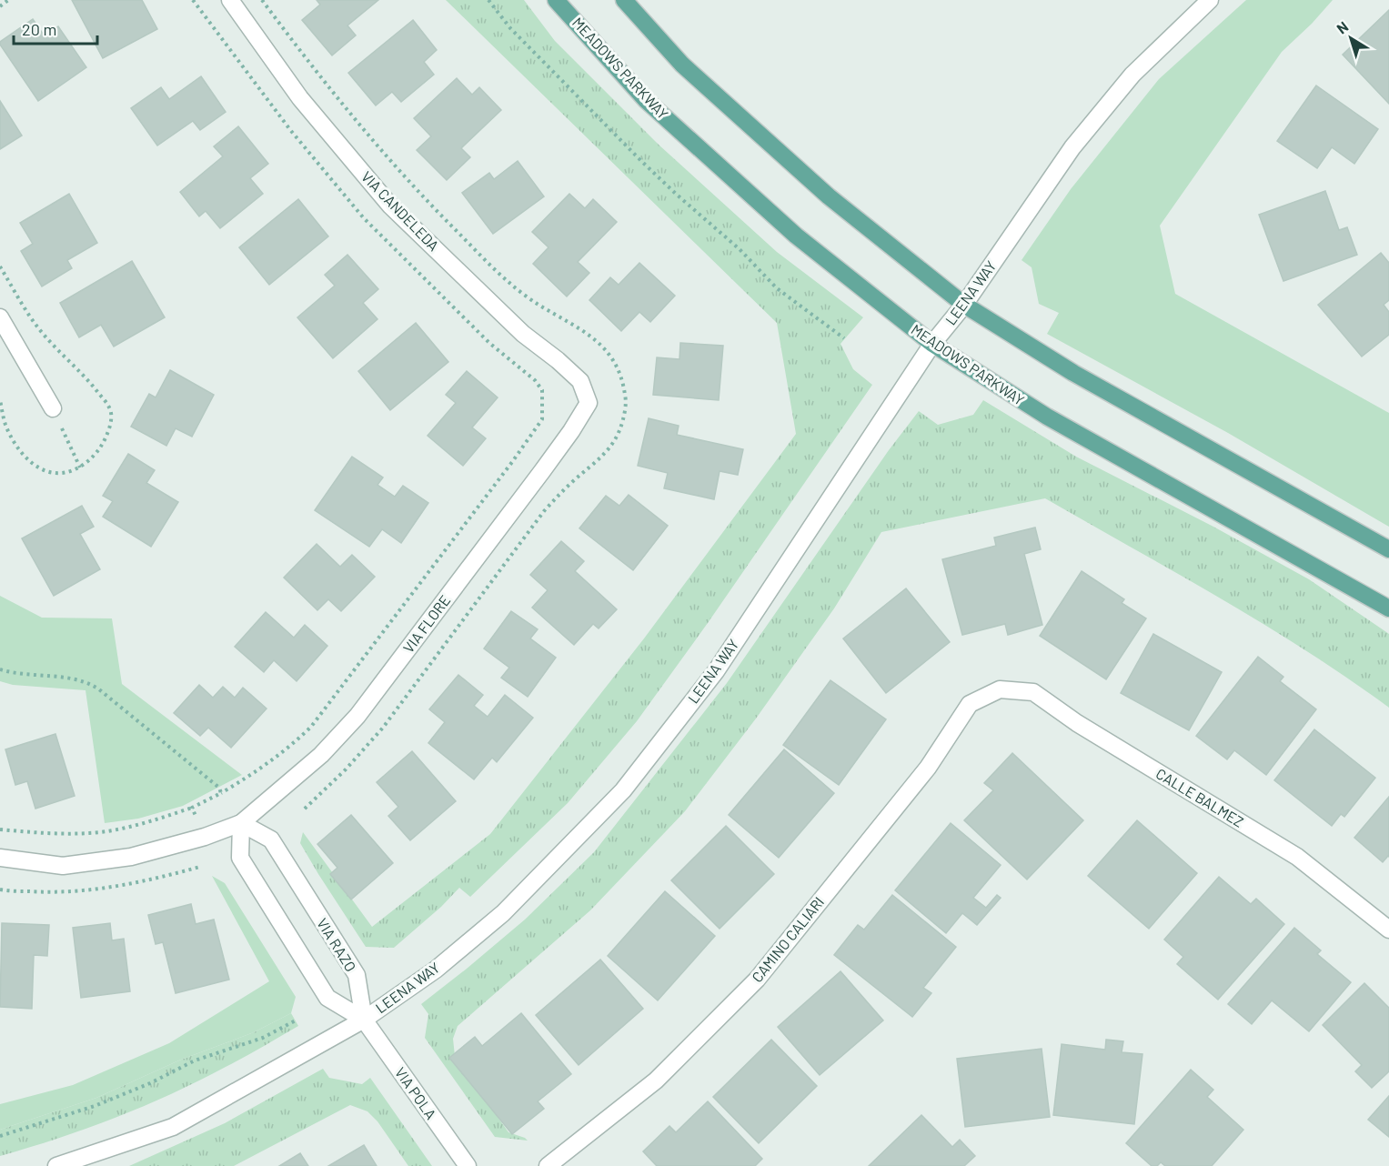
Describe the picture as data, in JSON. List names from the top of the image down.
{
  "streets": {
    "main road": ["MEADOWS PARKWAY"],
    "street": [
      "VIA CANDELEDA",
      "LEENA WAY",
      "VIA FLORE",
      "CALLE BALMEZ",
      "CAMINO CALIARI",
      "VIA RAZO",
      "VIA POLA"
    ]
  },
  "crossings": [
    ["MEADOWS PARKWAY", "LEENA WAY"],
    ["VIA CANDELEDA", "VIA FLORE"],
    ["LEENA WAY", "VIA RAZO"],
    ["LEENA WAY", "VIA POLA"],
    ["VIA FLORE", "VIA RAZO"],
    ["CALLE BALMEZ", "CAMINO CALIARI"],
    ["VIA RAZO", "VIA POLA"]
  ],
  "scale_bar": "20 m",
  "north": "top left"
}
